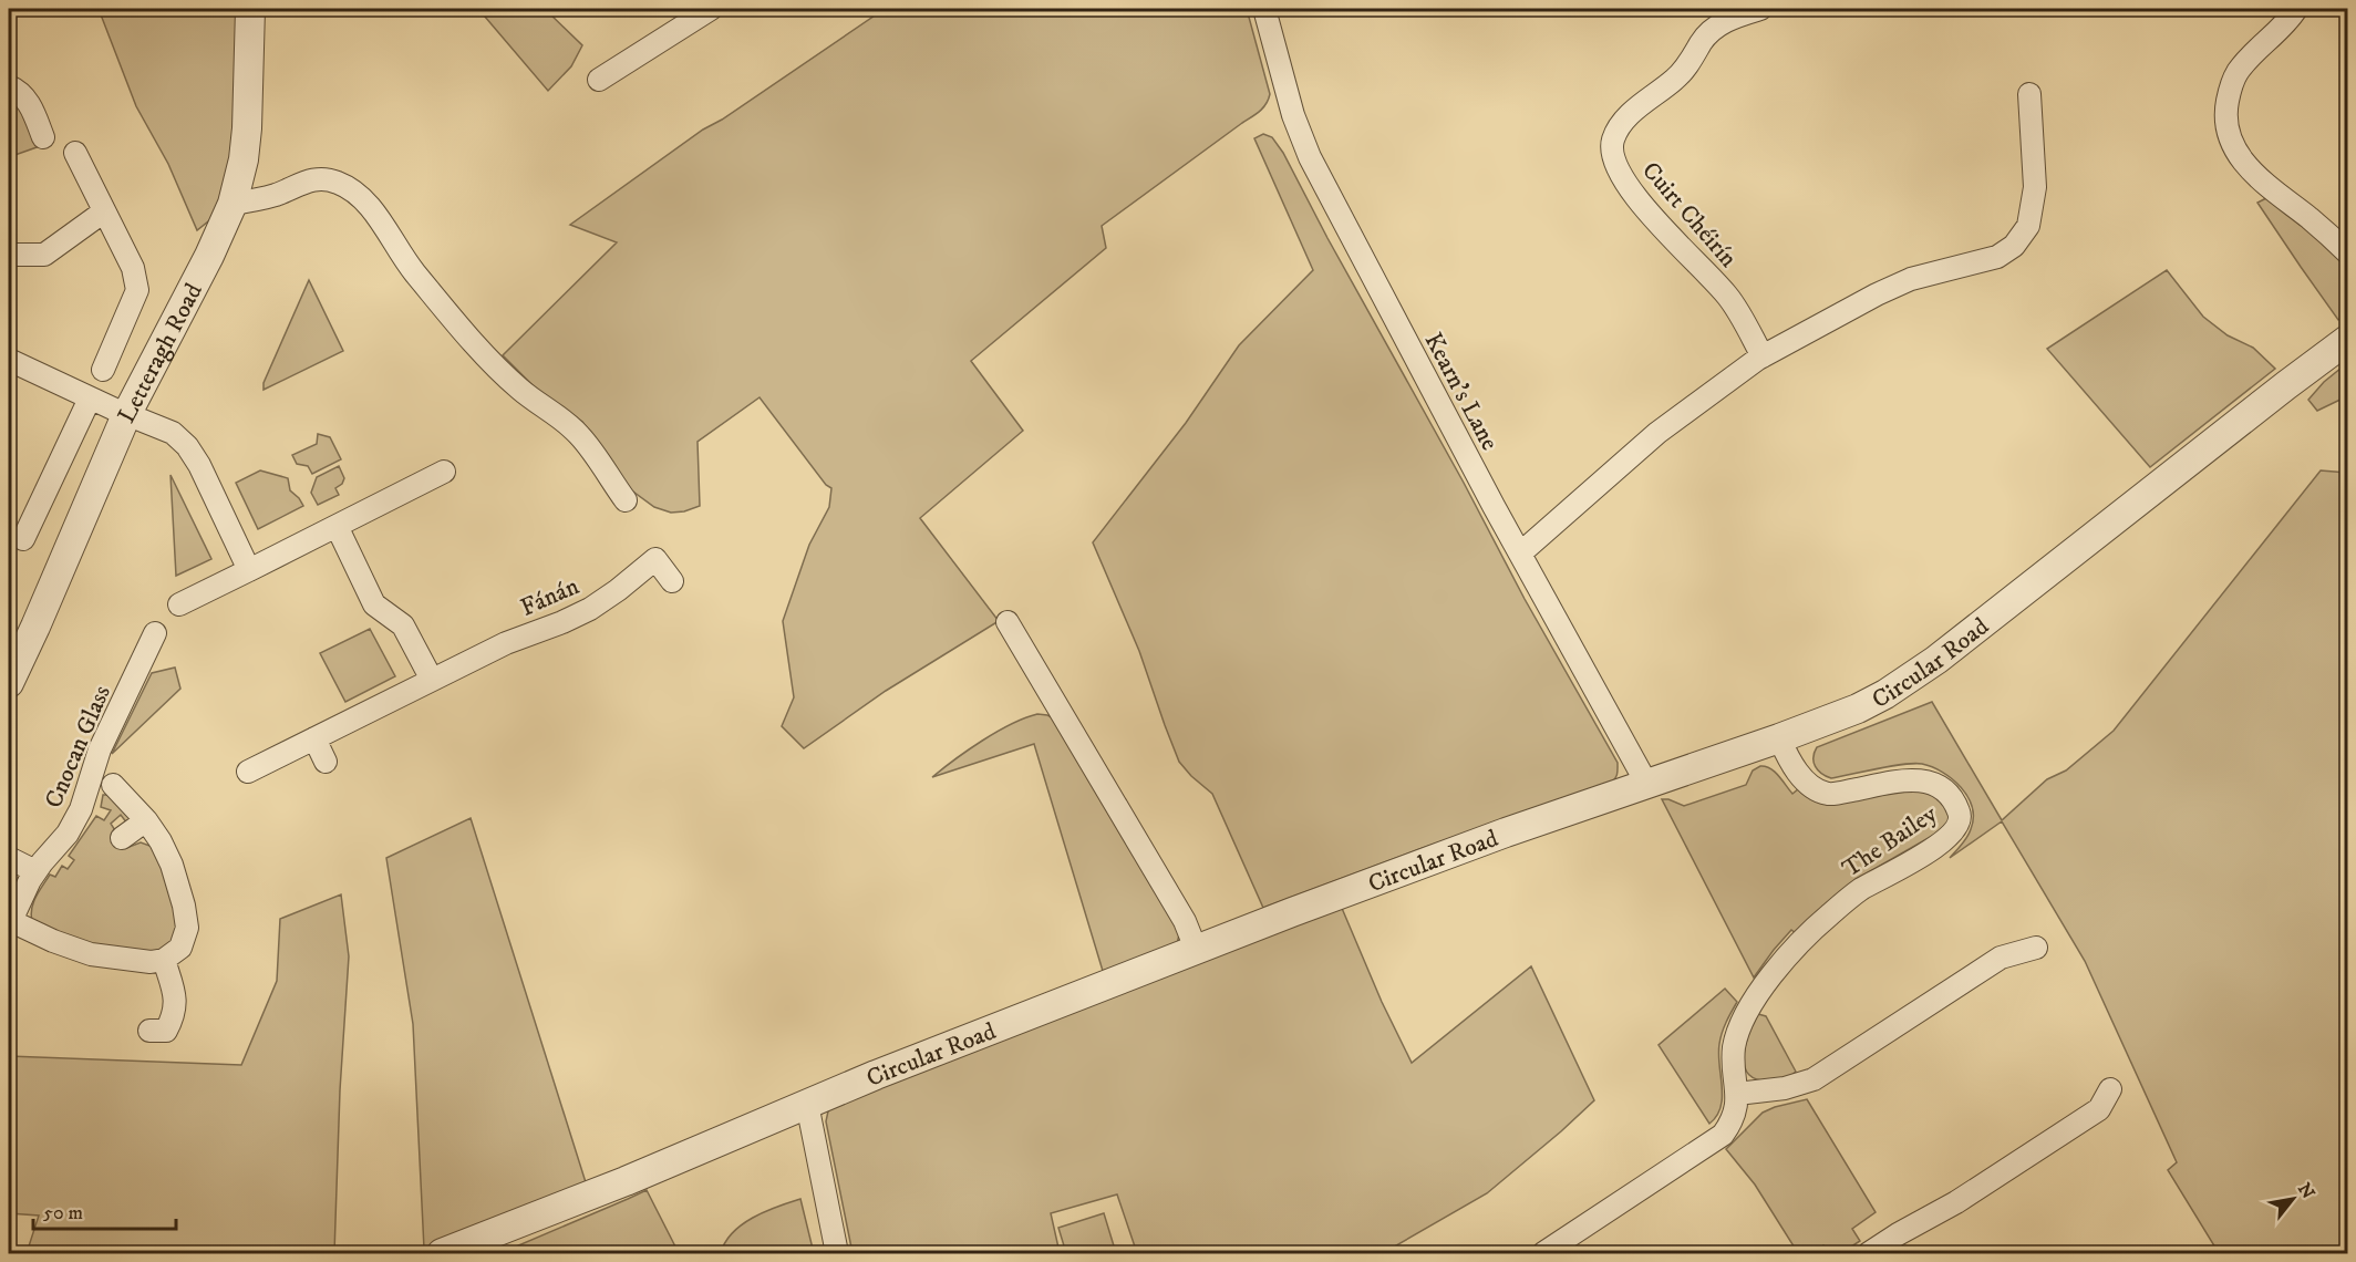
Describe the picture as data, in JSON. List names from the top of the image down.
{
  "streets": {
    "street": [
      "Cuirt Chéirín",
      "Letteragh Road",
      "Kearn's Lane",
      "Fánán",
      "Circular Road",
      "Cnocan Glass",
      "The Bailey"
    ]
  },
  "crossings": [
    ["Kearn's Lane", "Circular Road"],
    ["Circular Road", "The Bailey"]
  ],
  "scale_bar": "50 m",
  "north": "top right"
}
